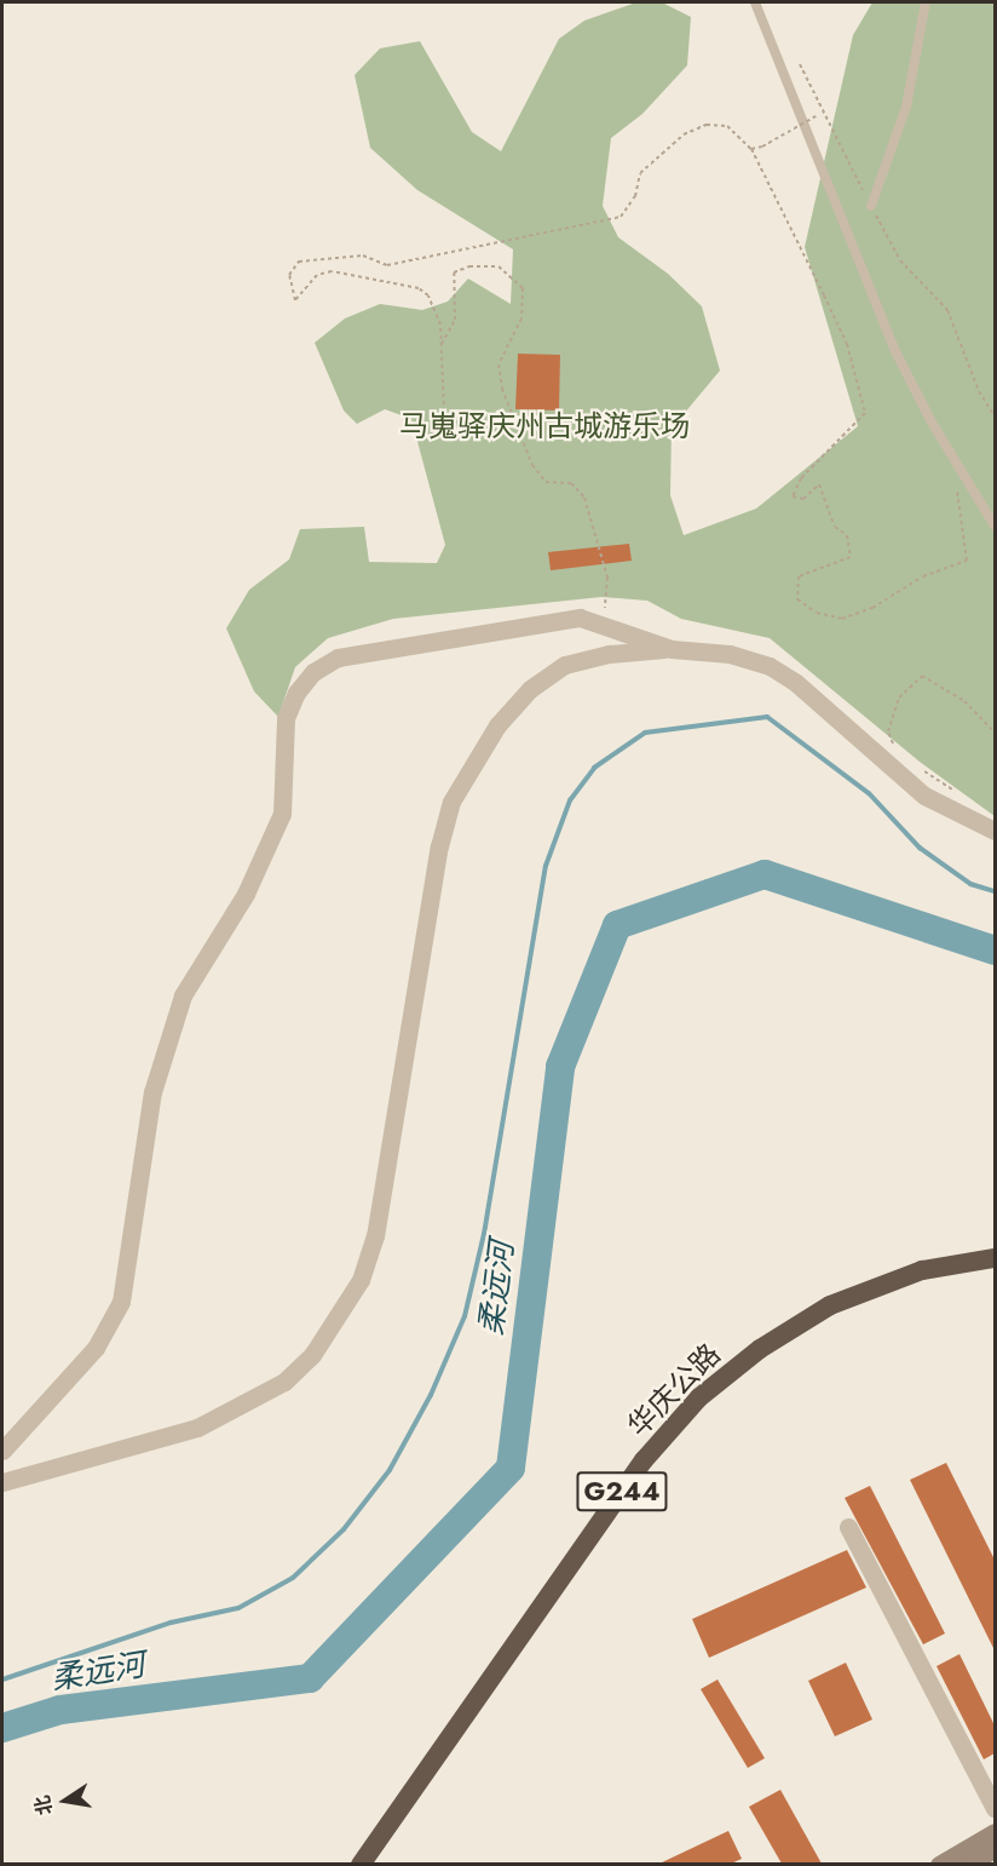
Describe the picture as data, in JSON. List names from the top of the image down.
{
  "streets": {
    "highway": ["华庆公路", "G244"]
  },
  "water": ["柔远河"],
  "parks": ["马嵬驿庆州古城游乐场"],
  "north": "left"
}
